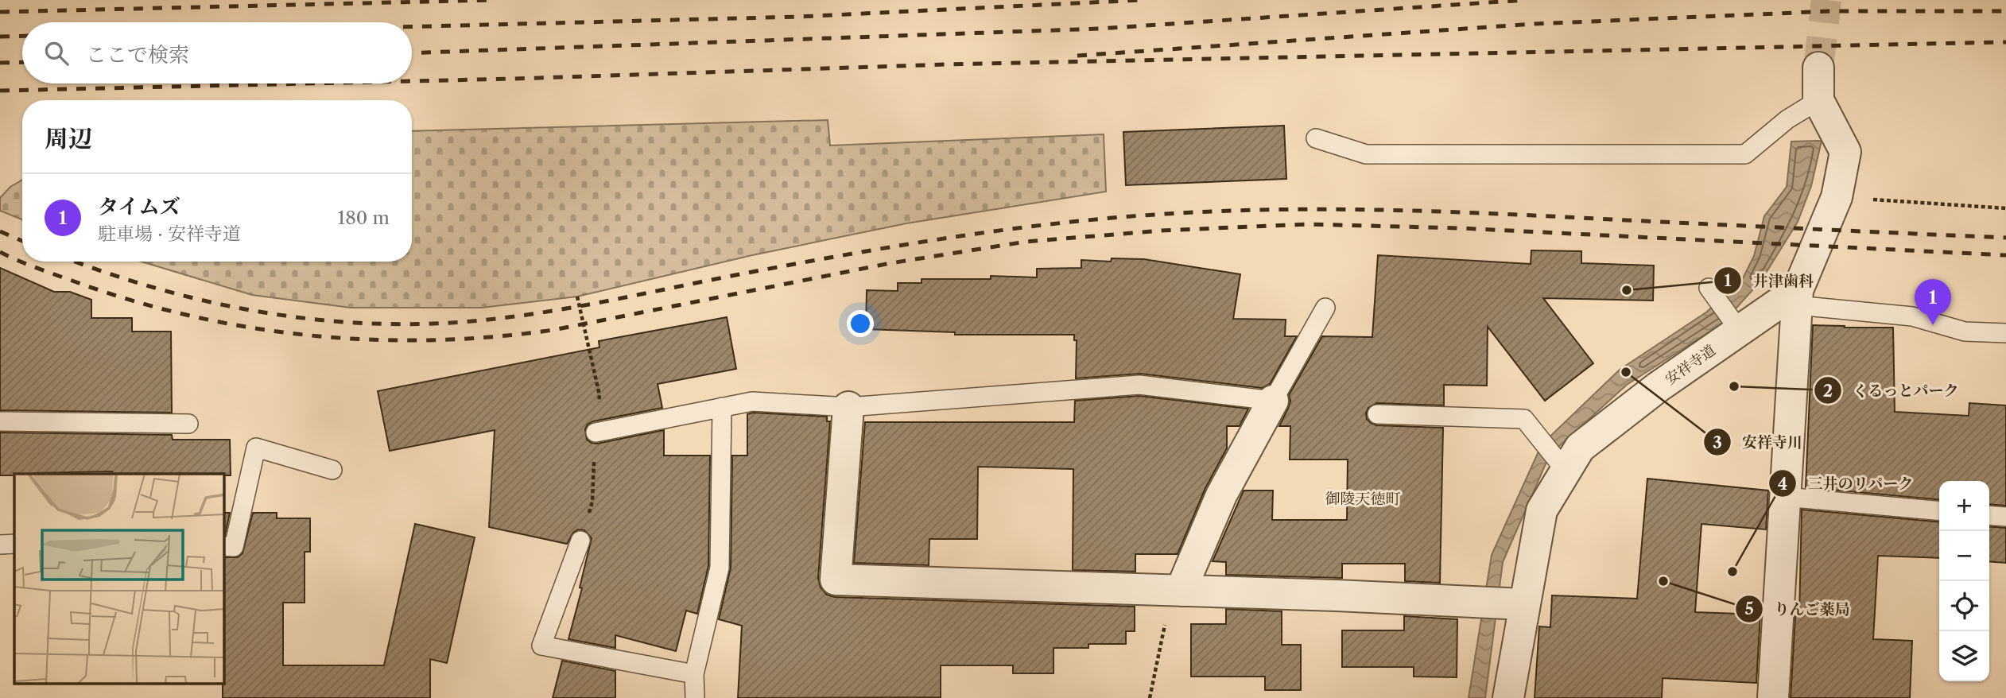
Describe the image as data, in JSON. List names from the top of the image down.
{
  "streets": {
    "street": ["安祥寺道"]
  },
  "districts": ["御陵天徳町"],
  "places": [
    "井津歯科",
    "安祥寺川",
    "くるっとパーク",
    "三井のリパーク",
    "りんご薬局"
  ],
  "page": {
    "search": "ここで検索",
    "heading": "周辺",
    "list": [
      {
        "mark": "1",
        "name": "タイムズ",
        "note": "駐車場 · 安祥寺道",
        "value": "180 m"
      }
    ],
    "pins": "1",
    "map_buttons": ["+", "−"]
  }
}
